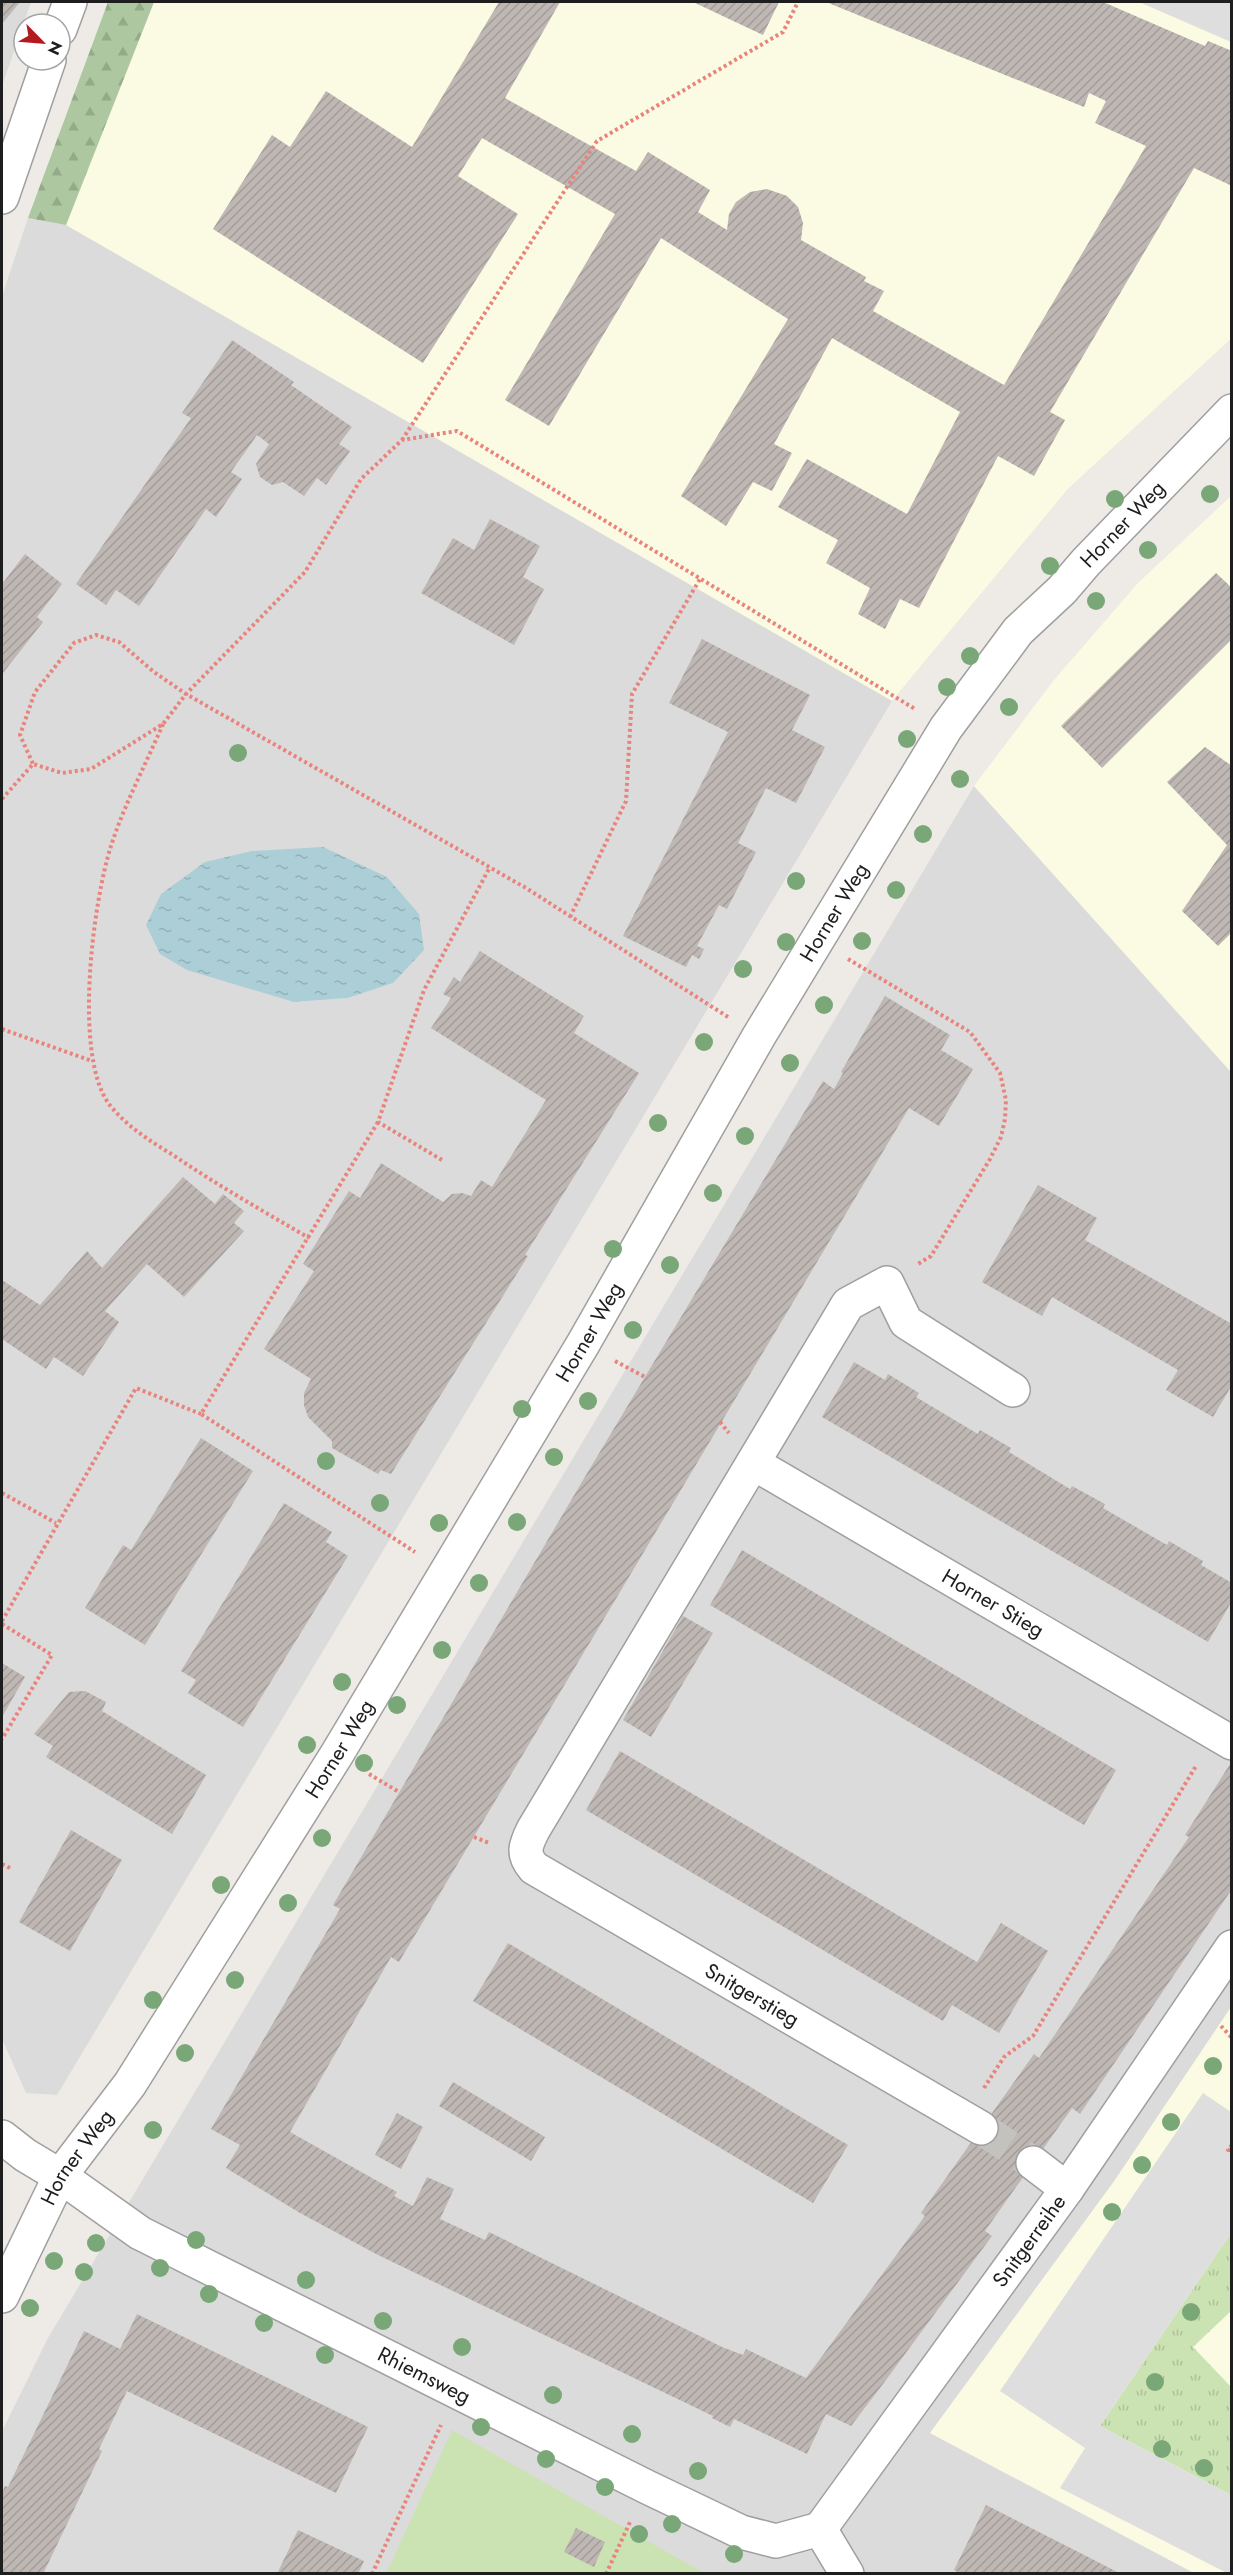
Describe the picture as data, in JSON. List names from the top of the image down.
{
  "streets": {
    "street": [
      "Horner Weg",
      "Horner Stieg",
      "Snitgerstieg",
      "Snitgerreihe",
      "Rhiemsweg"
    ]
  },
  "crossings": [
    ["Horner Weg", "Rhiemsweg"],
    ["Horner Stieg", "Snitgerstieg"],
    ["Snitgerreihe", "Rhiemsweg"]
  ],
  "north": "bottom right"
}
